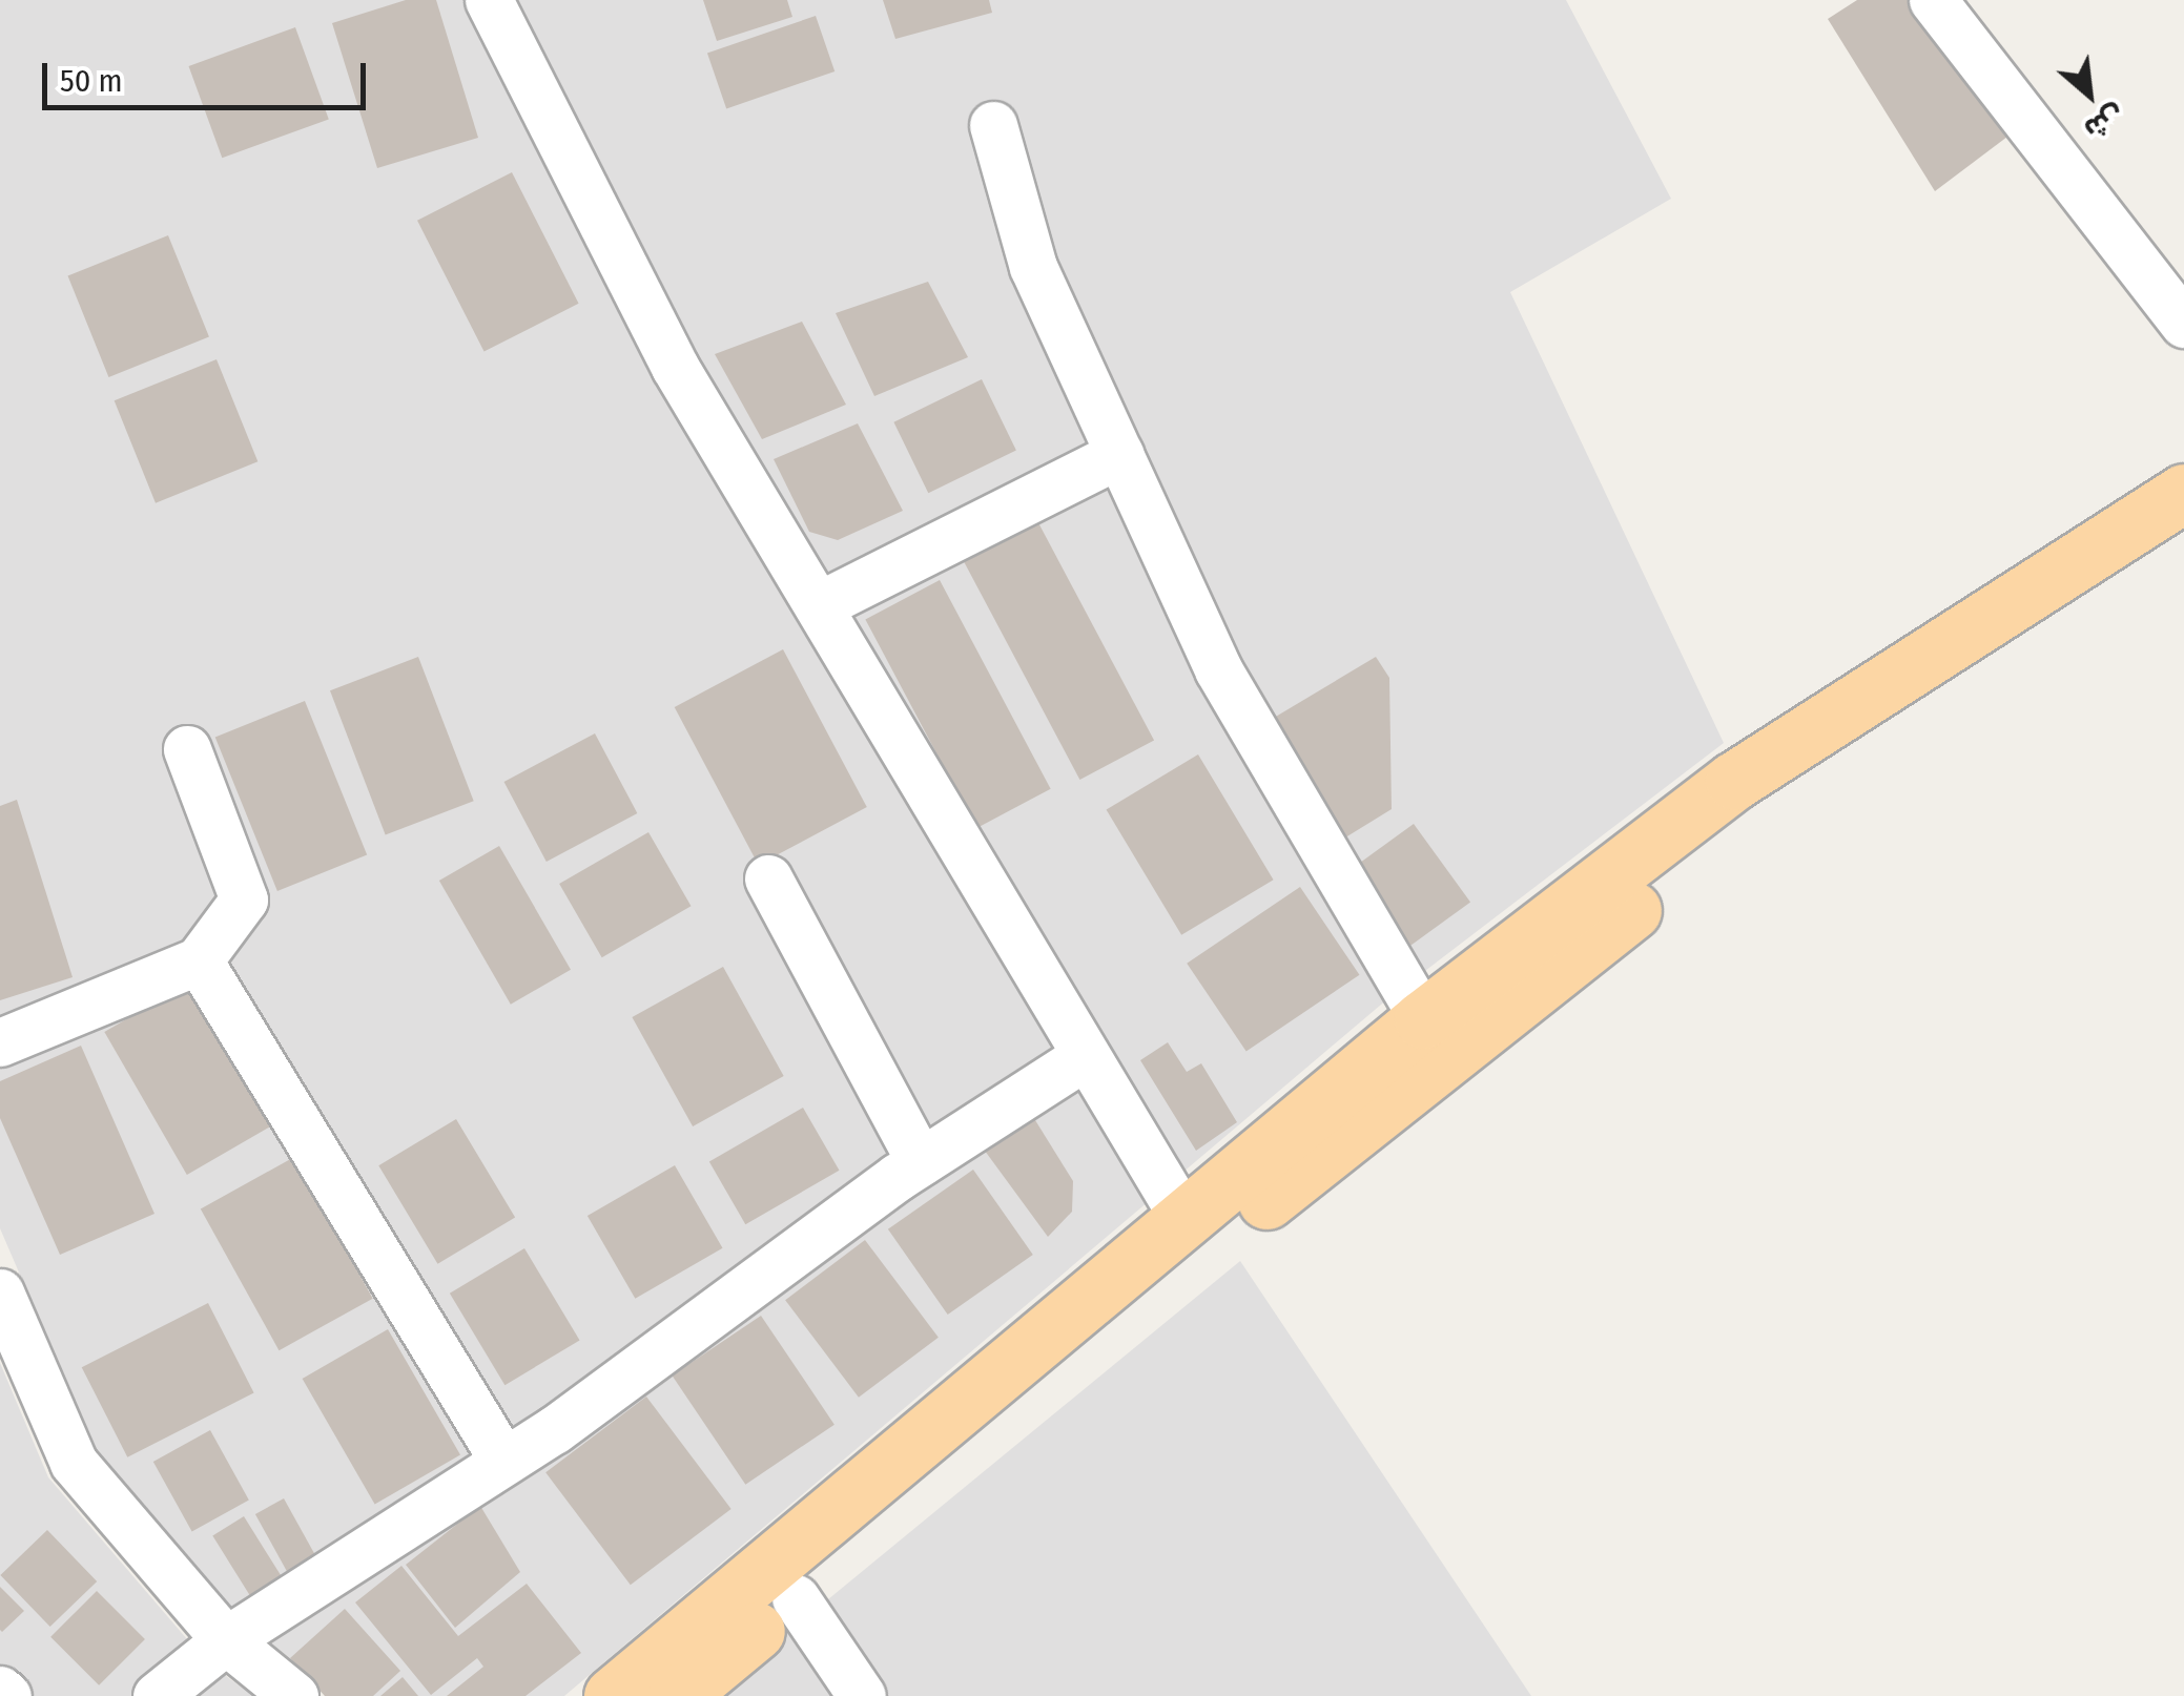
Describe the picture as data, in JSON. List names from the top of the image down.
{
  "scale_bar": "50 m",
  "north": "bottom right"
}
